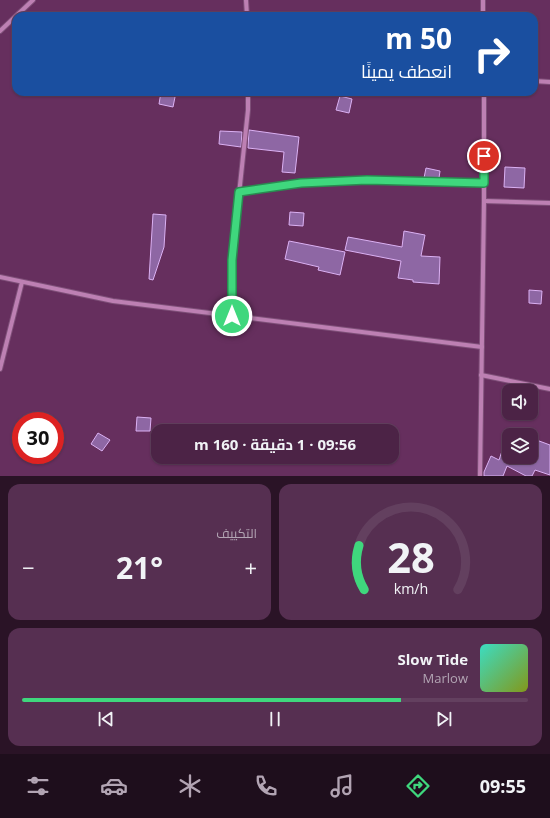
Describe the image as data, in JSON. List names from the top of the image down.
{
  "page": {
    "turn": ["50 m", "انعطف يمينًا"],
    "limit": "30",
    "trip": "09:56 · 1 دقيقة · 160 m",
    "tile": "التكييف",
    "heat": ["−", "21°", "+"],
    "song": ["Slow Tide", "Marlow"],
    "tabs": "09:55",
    "gauge": ["28", "km/h"]
  }
}
